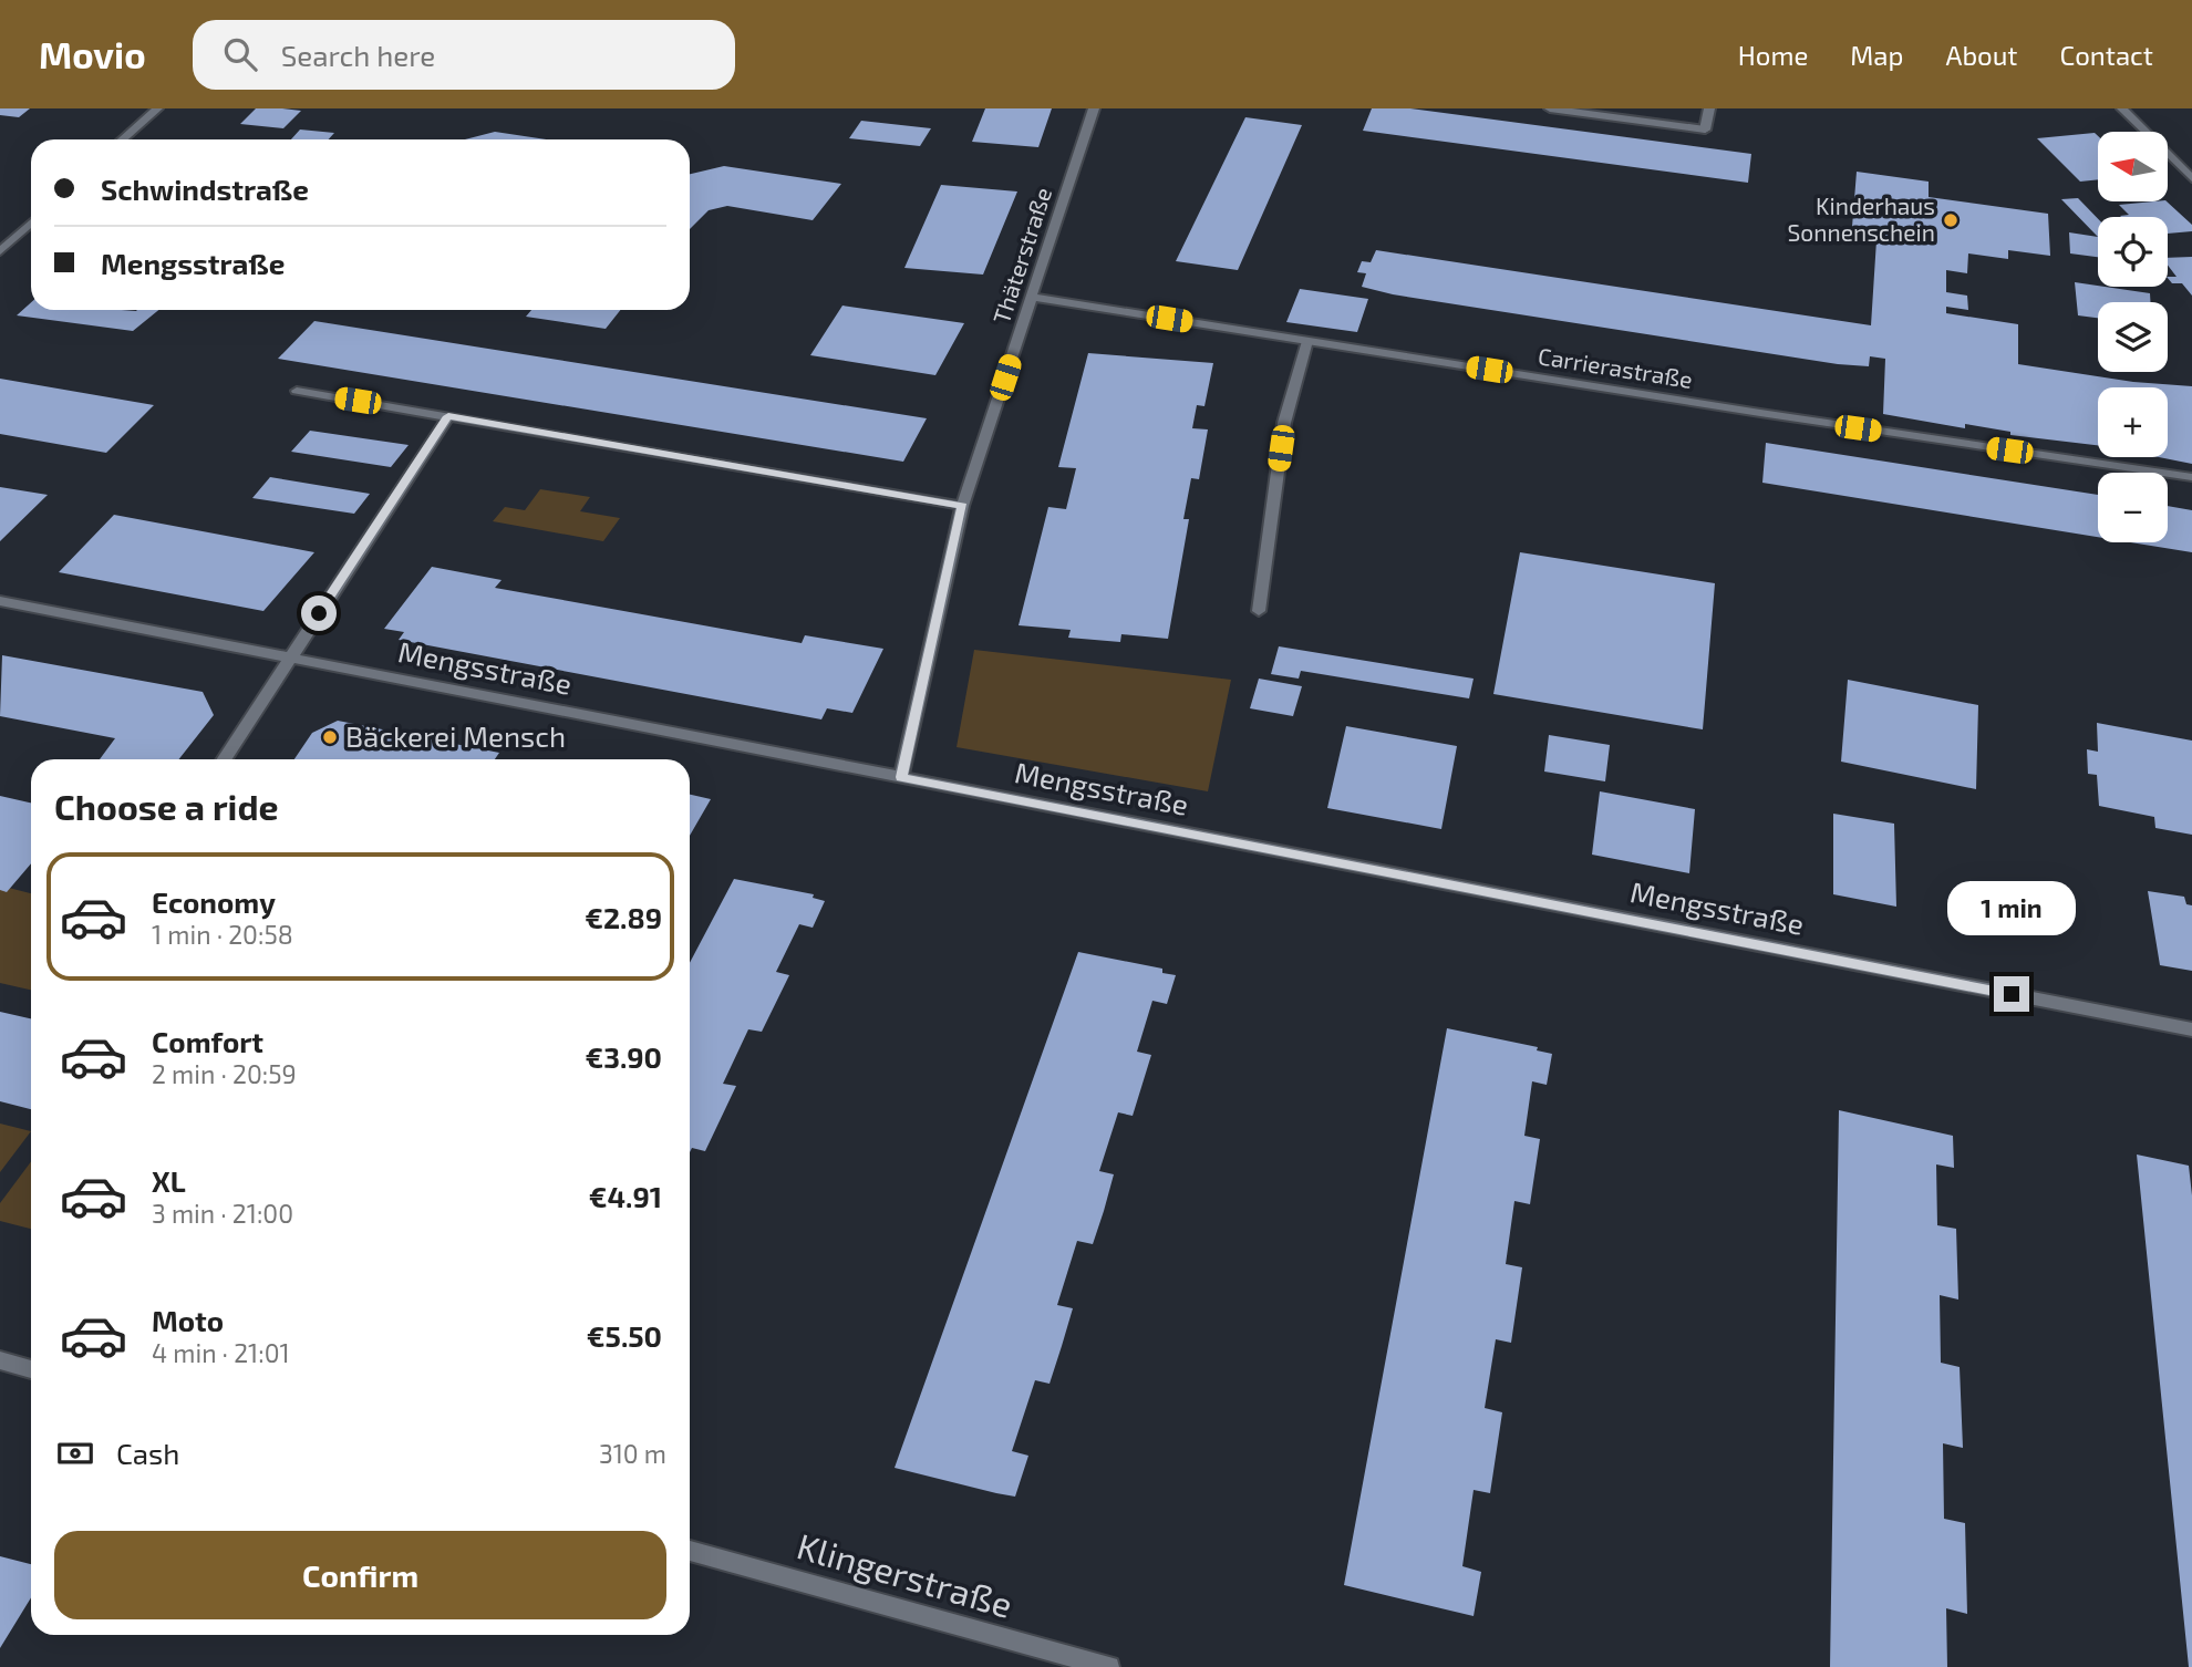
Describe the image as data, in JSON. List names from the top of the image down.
{
  "streets": {
    "street": [
      "Thäterstraße",
      "Carrierastraße",
      "Mengsstraße",
      "Klingerstraße"
    ]
  },
  "crossings": [
    ["Thäterstraße", "Carrierastraße"],
    ["Thäterstraße", "Mengsstraße"]
  ],
  "places": ["Kinderhaus Sonnenschein", "Bäckerei Mensch"],
  "north": "left",
  "page": {
    "header": "Movio",
    "search": "Search here",
    "nav": [
      "Home",
      "Map",
      "About",
      "Contact"
    ],
    "map_buttons": ["+", "−"],
    "banner": ["Schwindstraße", "Mengsstraße"],
    "heading": "Choose a ride",
    "list": [
      {
        "name": "Economy",
        "note": "1 min · 20:58",
        "value": "€2.89"
      },
      {
        "name": "Comfort",
        "note": "2 min · 20:59",
        "value": "€3.90"
      },
      {
        "name": "XL",
        "note": "3 min · 21:00",
        "value": "€4.91"
      },
      {
        "name": "Moto",
        "note": "4 min · 21:01",
        "value": "€5.50"
      }
    ],
    "bubble": "1 min",
    "pay": ["Cash", "310 m"],
    "buttons": "Confirm"
  }
}
